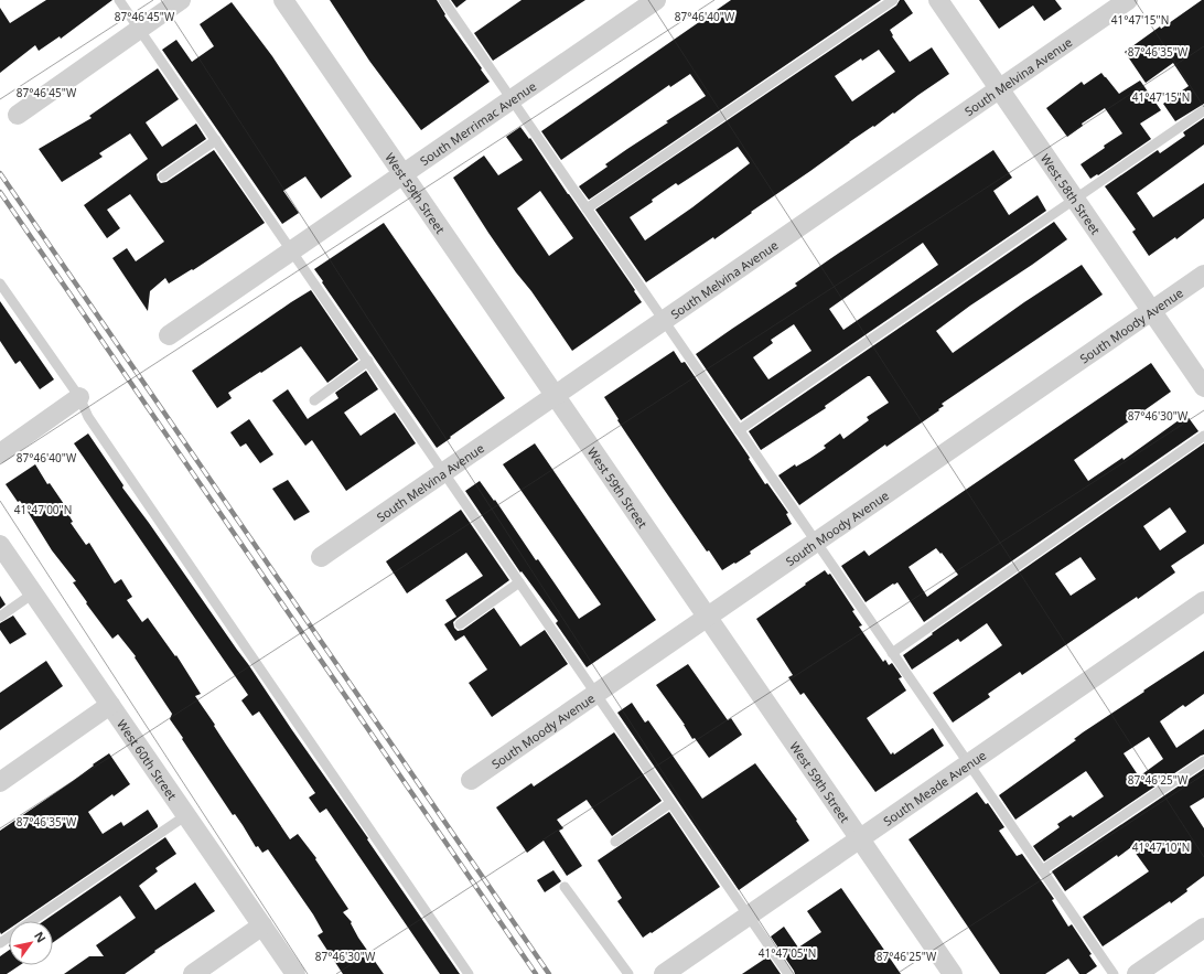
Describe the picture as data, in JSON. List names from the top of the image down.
{
  "streets": {
    "street": [
      "South Melvina Avenue",
      "South Merrimac Avenue",
      "West 59th Street",
      "West 58th Street",
      "South Moody Avenue",
      "West 60th Street",
      "South Meade Avenue"
    ]
  },
  "crossings": [
    ["South Melvina Avenue", "West 59th Street"],
    ["South Melvina Avenue", "West 58th Street"],
    ["South Merrimac Avenue", "West 59th Street"],
    ["West 59th Street", "South Moody Avenue"],
    ["West 59th Street", "South Meade Avenue"],
    ["West 58th Street", "South Moody Avenue"]
  ],
  "north": "top right",
  "coordinates": [
    "87°46'40\"W",
    "87°46'45\"W",
    "41°47'15\"N",
    "87°46'35\"W",
    "87°46'30\"W",
    "41°47'00\"N",
    "87°46'25\"W",
    "41°47'10\"N",
    "41°47'05\"N"
  ]
}
